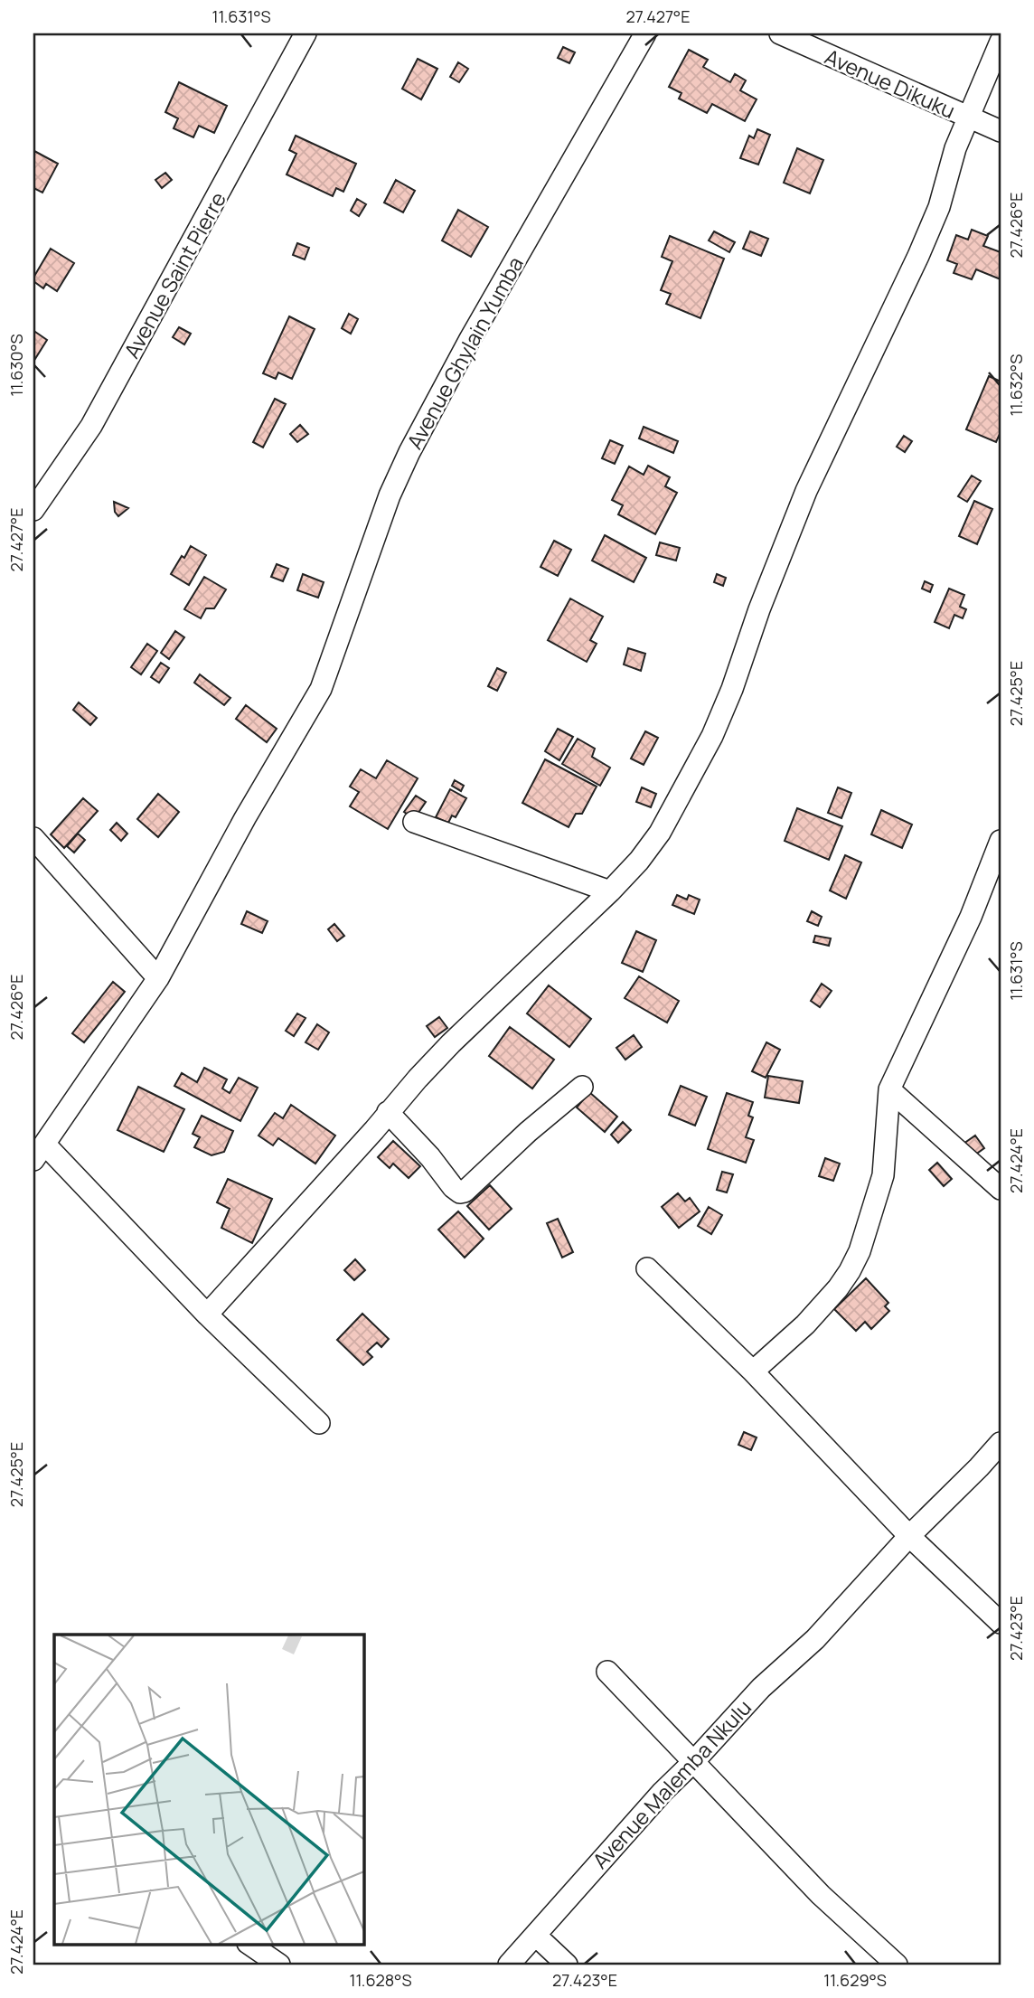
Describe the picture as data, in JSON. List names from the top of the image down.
{
  "streets": {
    "street": [
      "Avenue Dikuku",
      "Avenue Saint Pierre",
      "Avenue Ghylain Yumba",
      "Avenue Malemba Nkulu"
    ]
  },
  "coordinates": [
    "11.631°S",
    "27.427°E",
    "27.426°E",
    "11.630°S",
    "11.632°S",
    "27.425°E",
    "27.424°E",
    "27.423°E",
    "11.628°S",
    "11.629°S"
  ]
}
